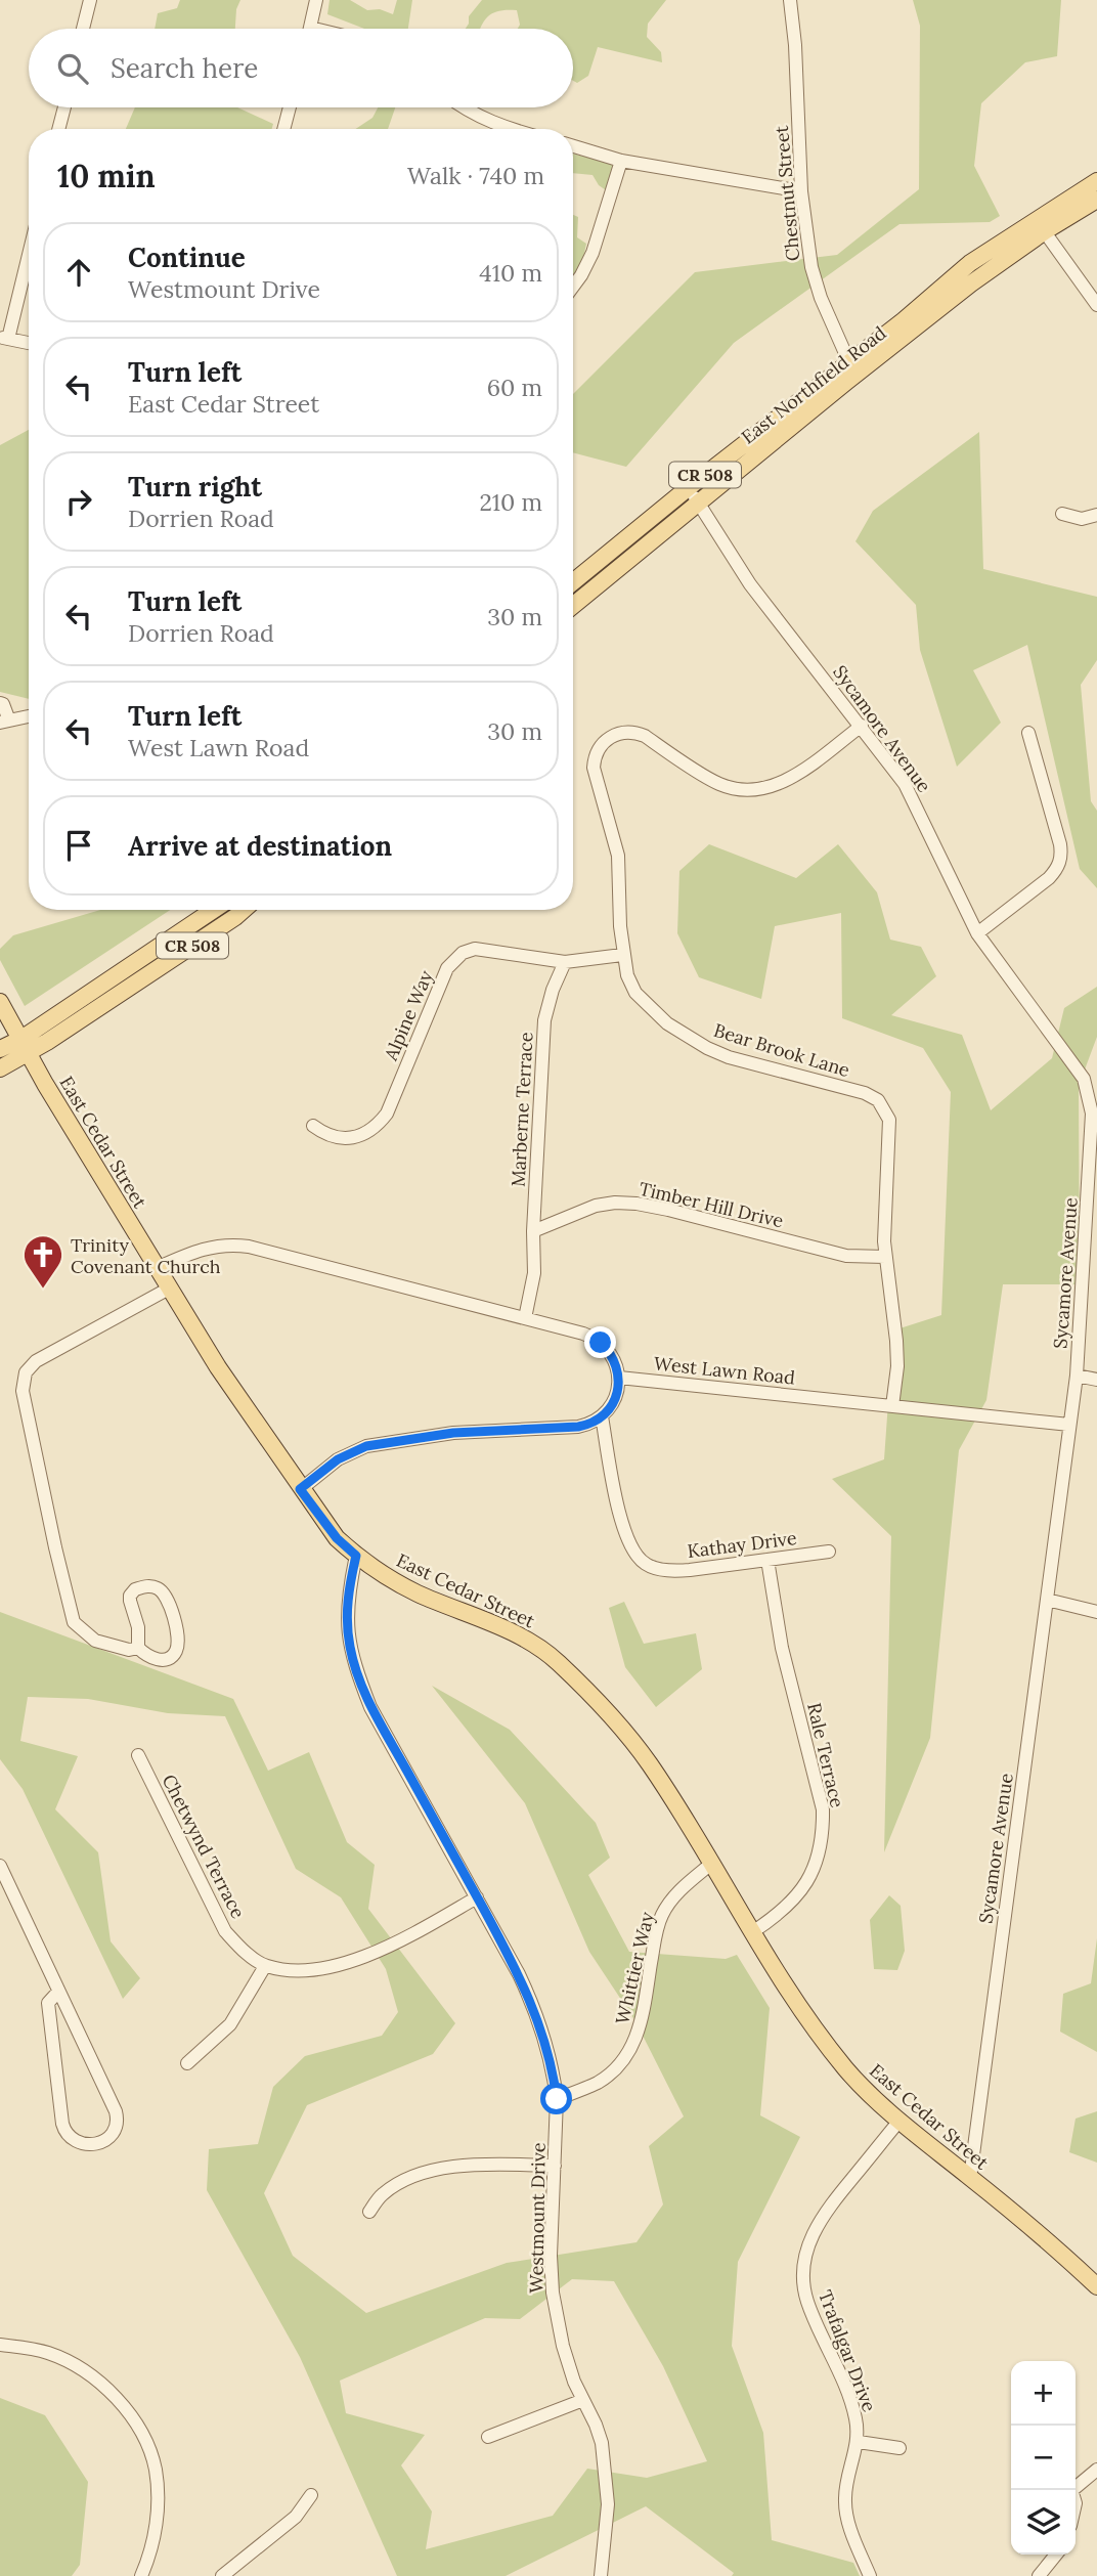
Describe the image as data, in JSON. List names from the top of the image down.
{
  "streets": {
    "main road": ["East Northfield Road", "CR 508", "East Cedar Street"],
    "street": [
      "Chestnut Street",
      "Sycamore Avenue",
      "Alpine Way",
      "Bear Brook Lane",
      "Marberne Terrace",
      "Timber Hill Drive",
      "West Lawn Road",
      "Kathay Drive",
      "Rale Terrace",
      "Chetwynd Terrace",
      "Whittier Way",
      "Westmount Drive",
      "Trafalgar Drive"
    ]
  },
  "crossings": [
    ["Chestnut Street", "East Northfield Road"],
    ["East Northfield Road", "Sycamore Avenue"],
    ["CR 508", "East Cedar Street"],
    ["Sycamore Avenue", "Bear Brook Lane"],
    ["Sycamore Avenue", "East Cedar Street"],
    ["Sycamore Avenue", "West Lawn Road"],
    ["Alpine Way", "Marberne Terrace"],
    ["Bear Brook Lane", "Timber Hill Drive"],
    ["Bear Brook Lane", "West Lawn Road"],
    ["Marberne Terrace", "Timber Hill Drive"],
    ["East Cedar Street", "Rale Terrace"],
    ["East Cedar Street", "Whittier Way"],
    ["East Cedar Street", "Westmount Drive"],
    ["East Cedar Street", "Trafalgar Drive"],
    ["Kathay Drive", "Rale Terrace"],
    ["Chetwynd Terrace", "Westmount Drive"],
    ["Whittier Way", "Westmount Drive"]
  ],
  "places": {
    "church": ["Trinity Covenant Church"]
  },
  "page": {
    "search": "Search here",
    "heading": ["10 min", "Walk · 740 m"],
    "list": [
      ["Continue", "Westmount Drive", "410 m"],
      ["Turn left", "East Cedar Street", "60 m"],
      ["Turn right", "Dorrien Road", "210 m"],
      ["Turn left", "Dorrien Road", "30 m"],
      ["Turn left", "West Lawn Road", "30 m"],
      "Arrive at destination"
    ],
    "map_buttons": ["+", "−"]
  }
}
